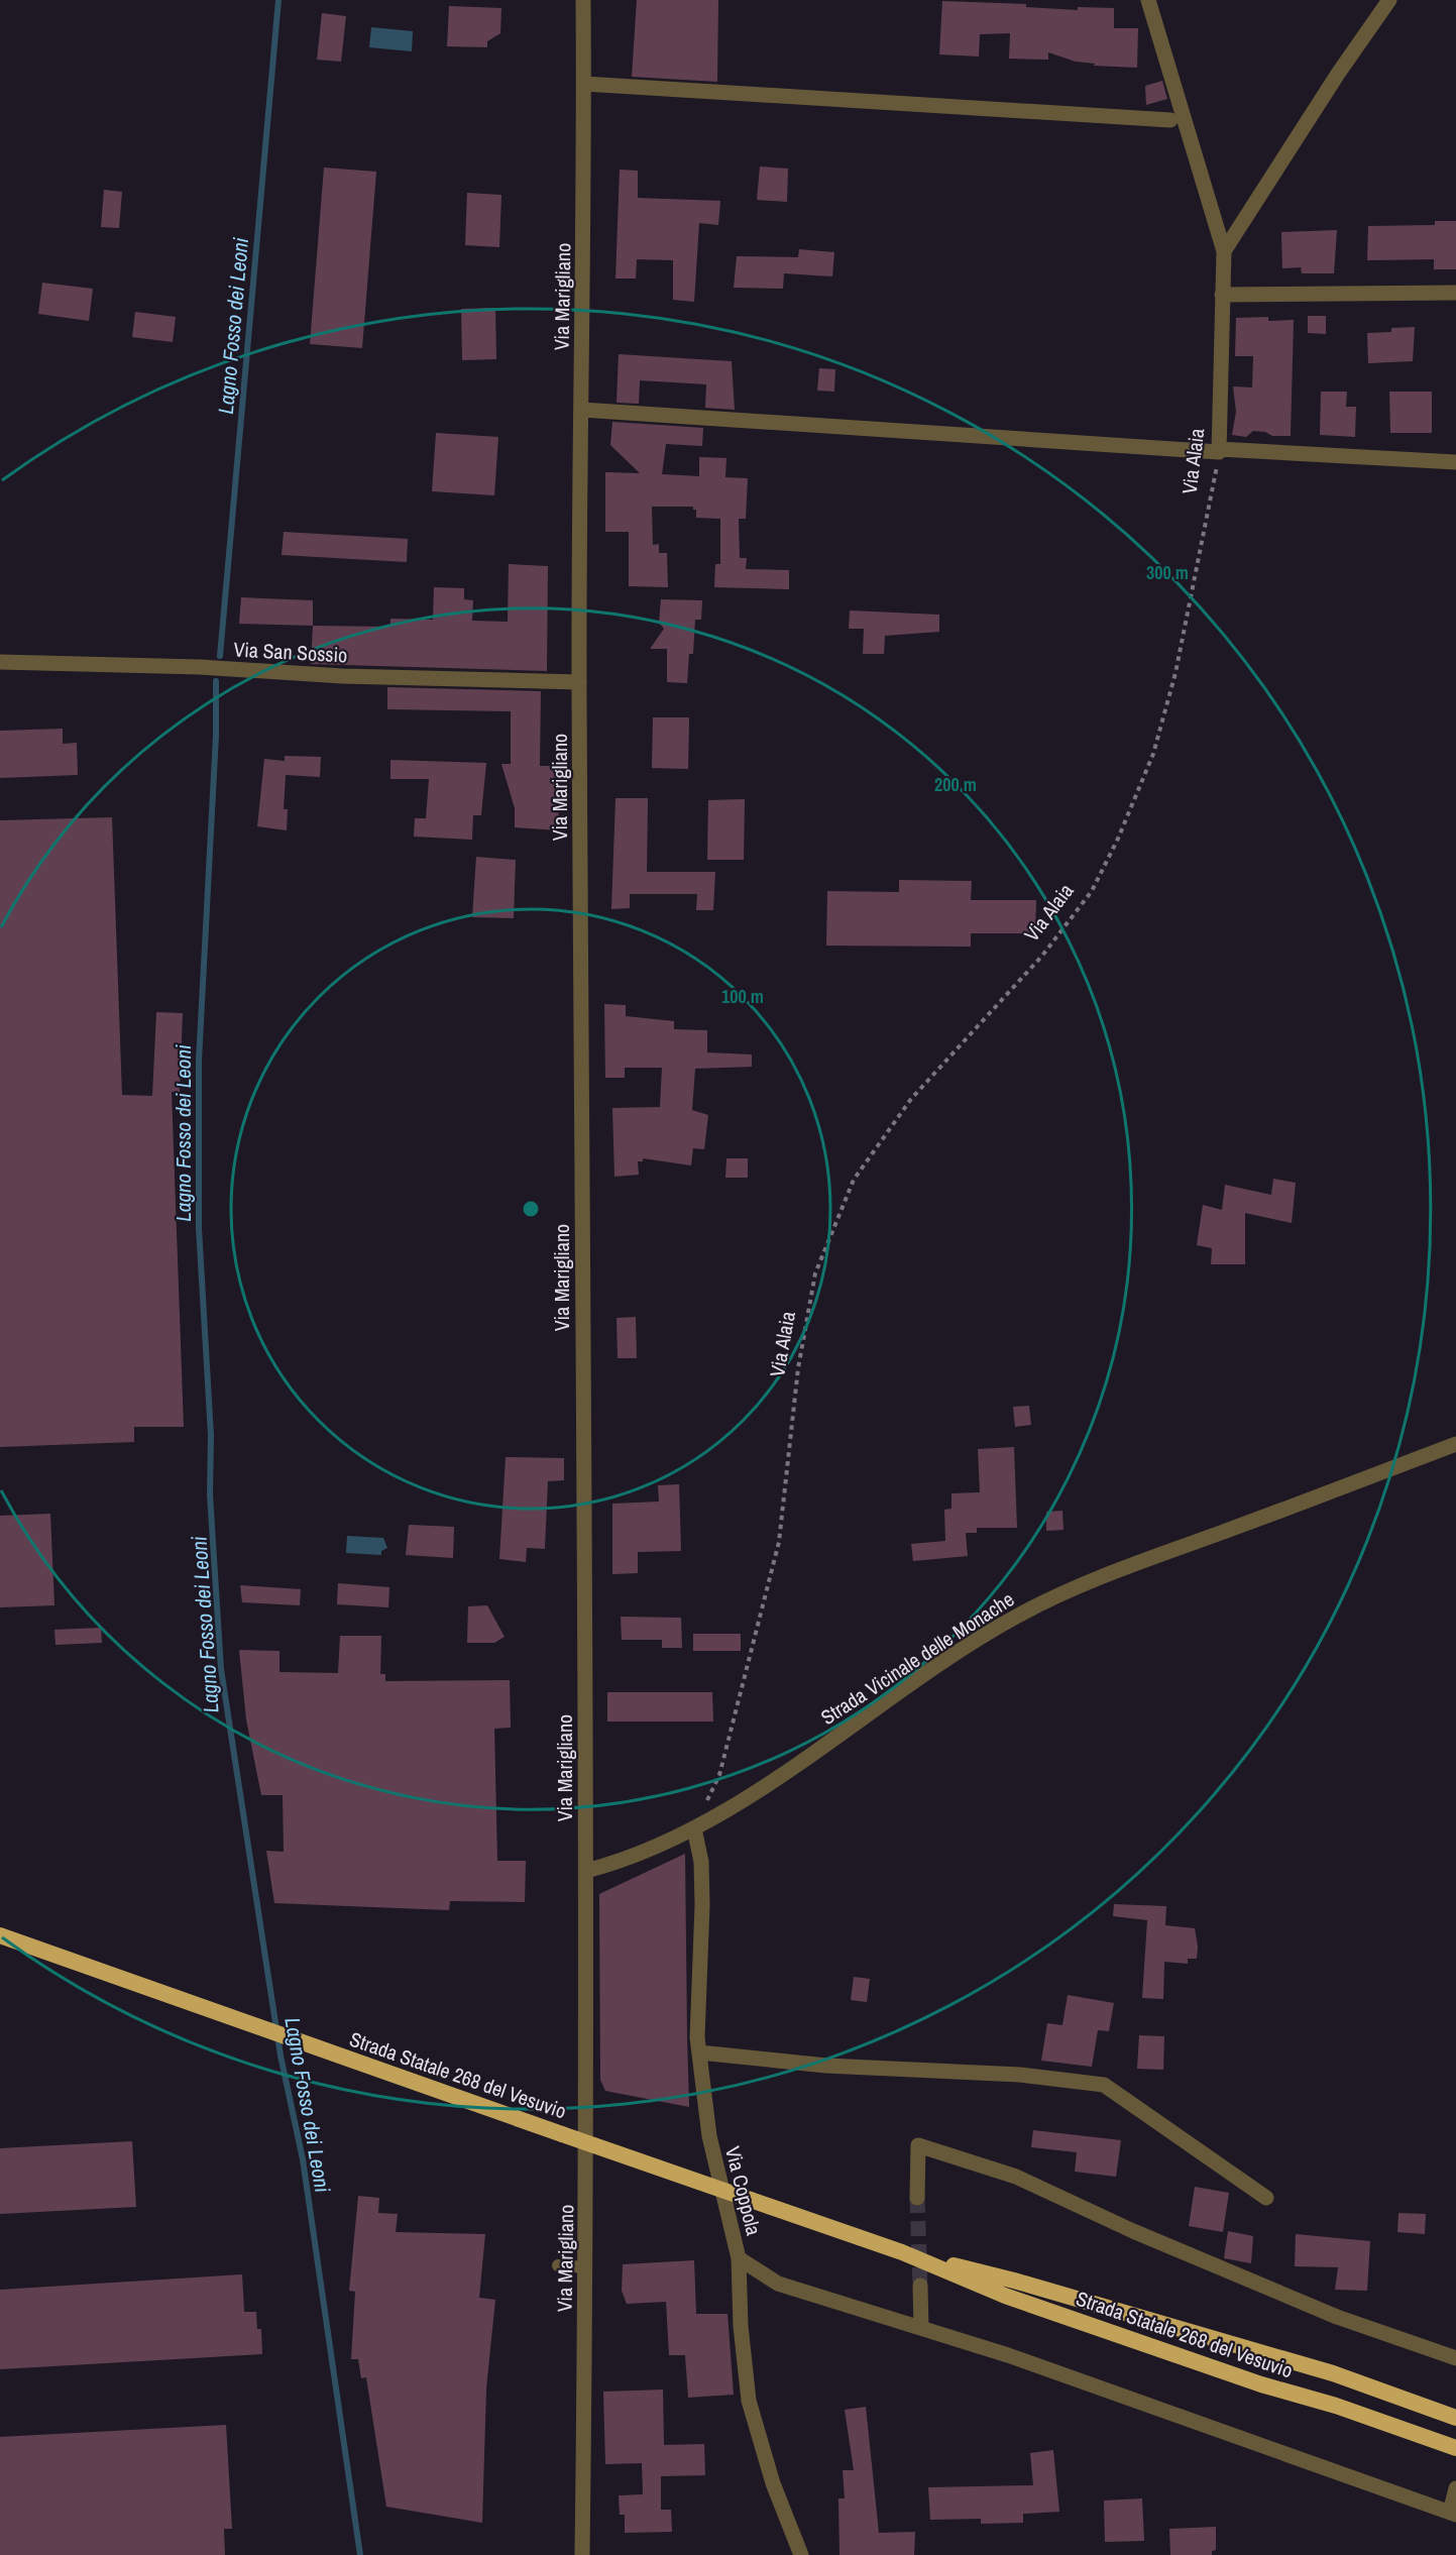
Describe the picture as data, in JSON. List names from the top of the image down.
{
  "streets": {
    "highway": ["Strada Statale 268 del Vesuvio"],
    "street": [
      "Via Marigliano",
      "Via Alaia",
      "Via San Sossio",
      "Strada Vicinale delle Monache",
      "Via Coppola"
    ]
  },
  "crossings": [
    ["Via Marigliano", "Via San Sossio"],
    ["Via Marigliano", "Strada Vicinale delle Monache"],
    ["Via Alaia", "Strada Vicinale delle Monache"],
    ["Via Alaia", "Via Coppola"],
    ["Strada Vicinale delle Monache", "Via Coppola"]
  ],
  "water": ["Lagno Fosso dei Leoni"],
  "rings": ["300 m", "200 m", "100 m"]
}
